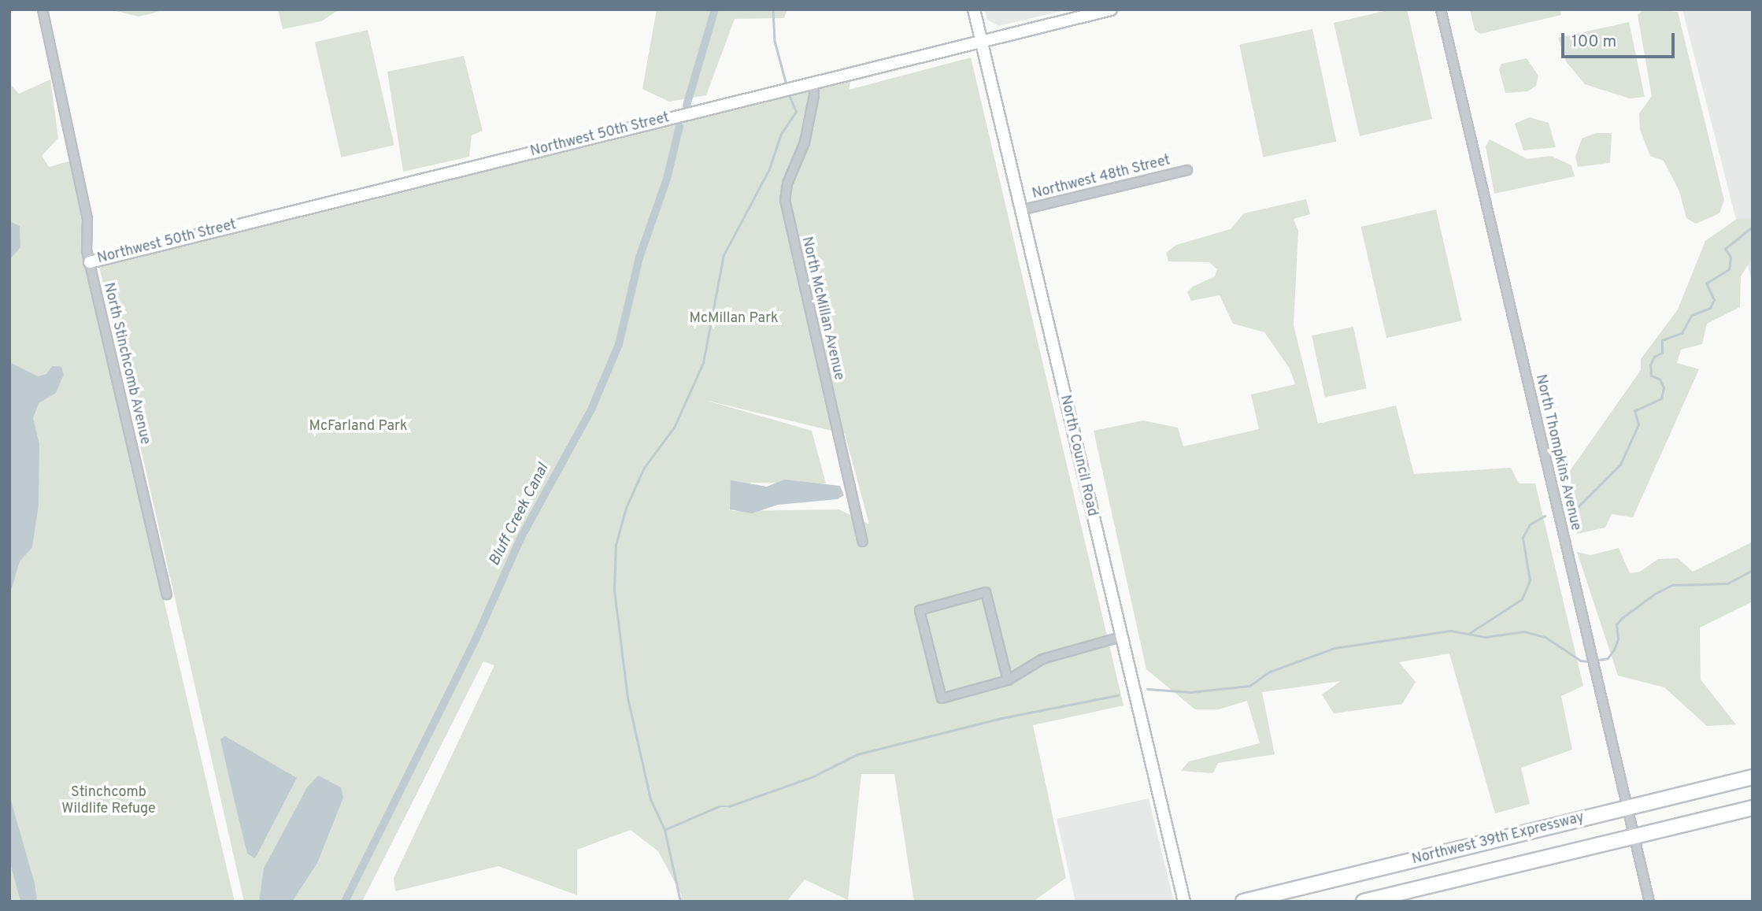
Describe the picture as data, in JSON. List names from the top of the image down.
{
  "streets": {
    "highway": ["Northwest 39th Expressway"],
    "street": [
      "Northwest 50th Street",
      "Northwest 48th Street",
      "North McMillan Avenue",
      "North Stinchcomb Avenue",
      "North Thompkins Avenue",
      "North Council Road"
    ]
  },
  "crossings": [
    ["Northwest 50th Street", "North McMillan Avenue"],
    ["Northwest 50th Street", "North Stinchcomb Avenue"],
    ["Northwest 50th Street", "North Council Road"],
    ["Northwest 48th Street", "North Council Road"],
    ["North Thompkins Avenue", "Northwest 39th Expressway"]
  ],
  "water": ["Bluff Creek Canal"],
  "parks": ["McMillan Park", "McFarland Park", "Stinchcomb Wildlife Refuge"],
  "scale_bar": "100 m"
}
